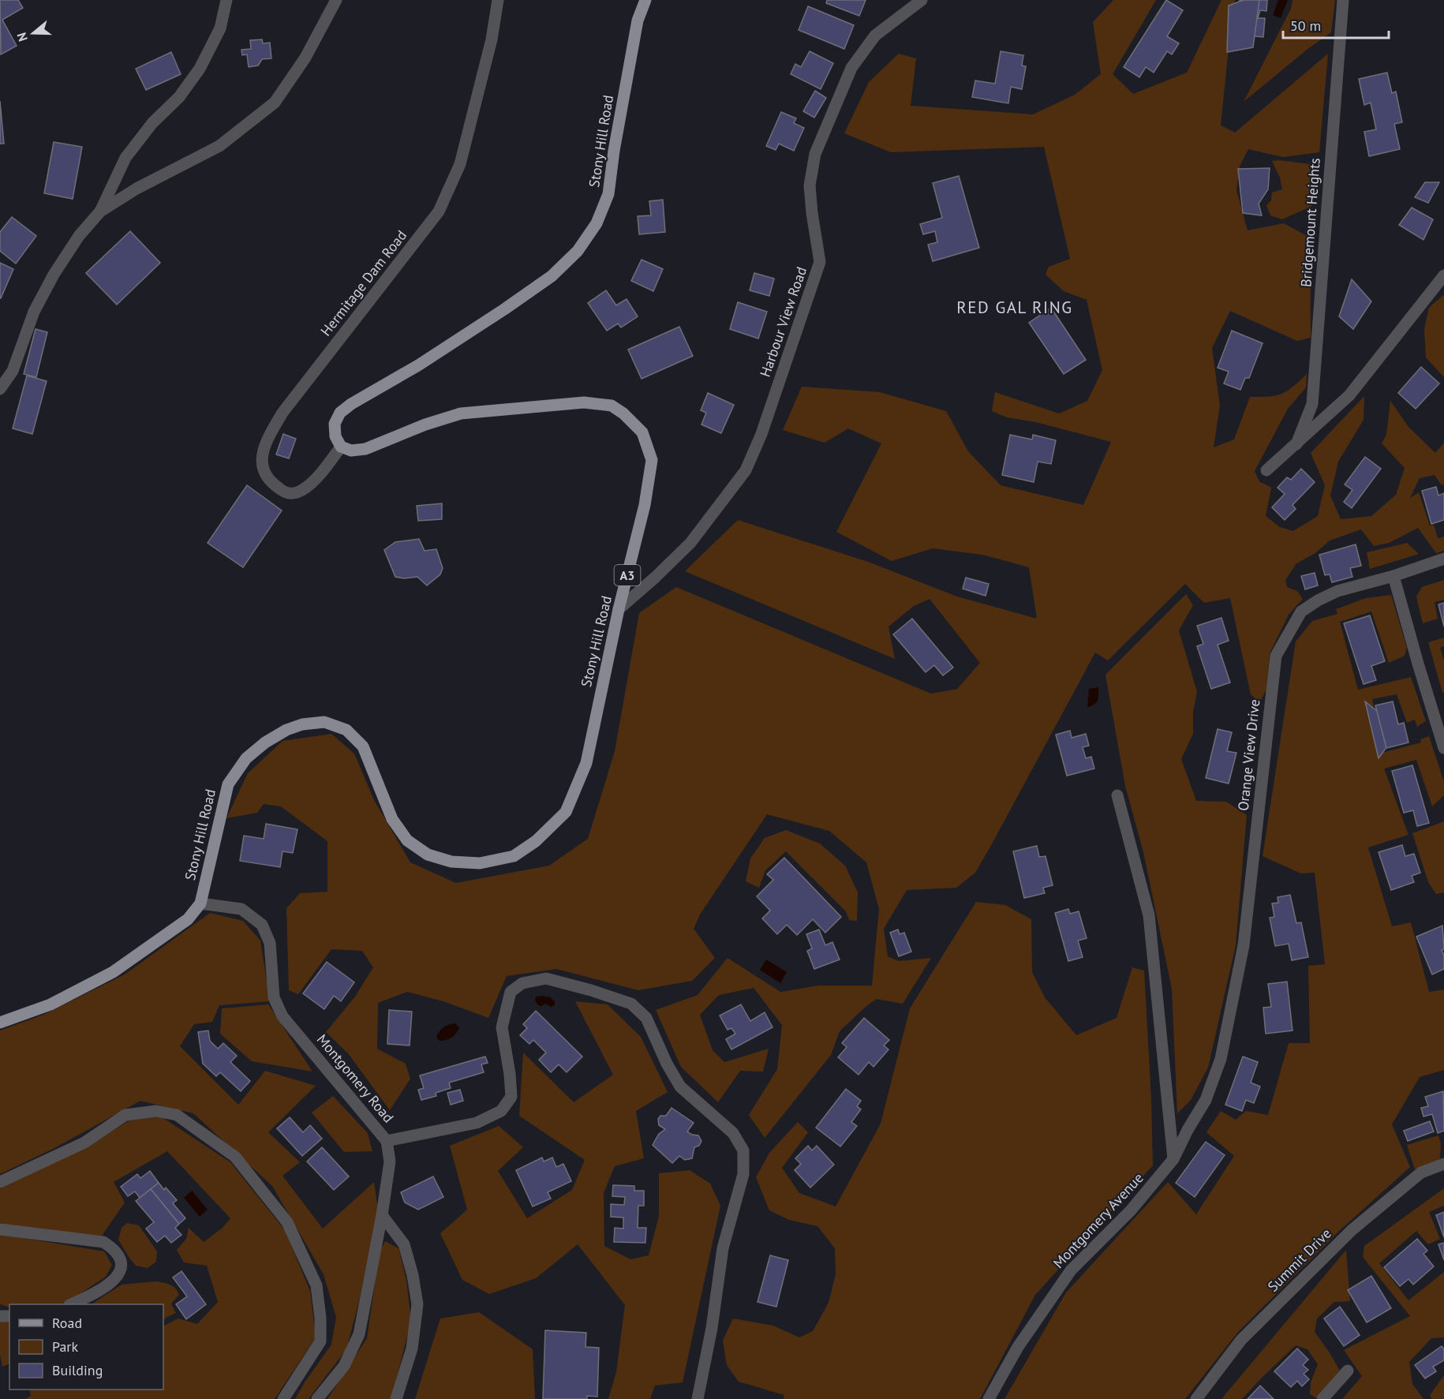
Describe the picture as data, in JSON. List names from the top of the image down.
{
  "streets": {
    "main road": ["Stony Hill Road", "A3"],
    "street": [
      "Bridgemount Heights",
      "Hermitage Dam Road",
      "Harbour View Road",
      "Orange View Drive",
      "Montgomery Road",
      "Montgomery Avenue",
      "Summit Drive"
    ]
  },
  "crossings": [
    ["Stony Hill Road", "Hermitage Dam Road"],
    ["Stony Hill Road", "Harbour View Road"],
    ["Stony Hill Road", "Montgomery Road"],
    ["Orange View Drive", "Montgomery Avenue"]
  ],
  "districts": ["RED GAL RING"],
  "legend": ["Road", "Park", "Building"],
  "scale_bar": "50 m",
  "north": "left"
}
